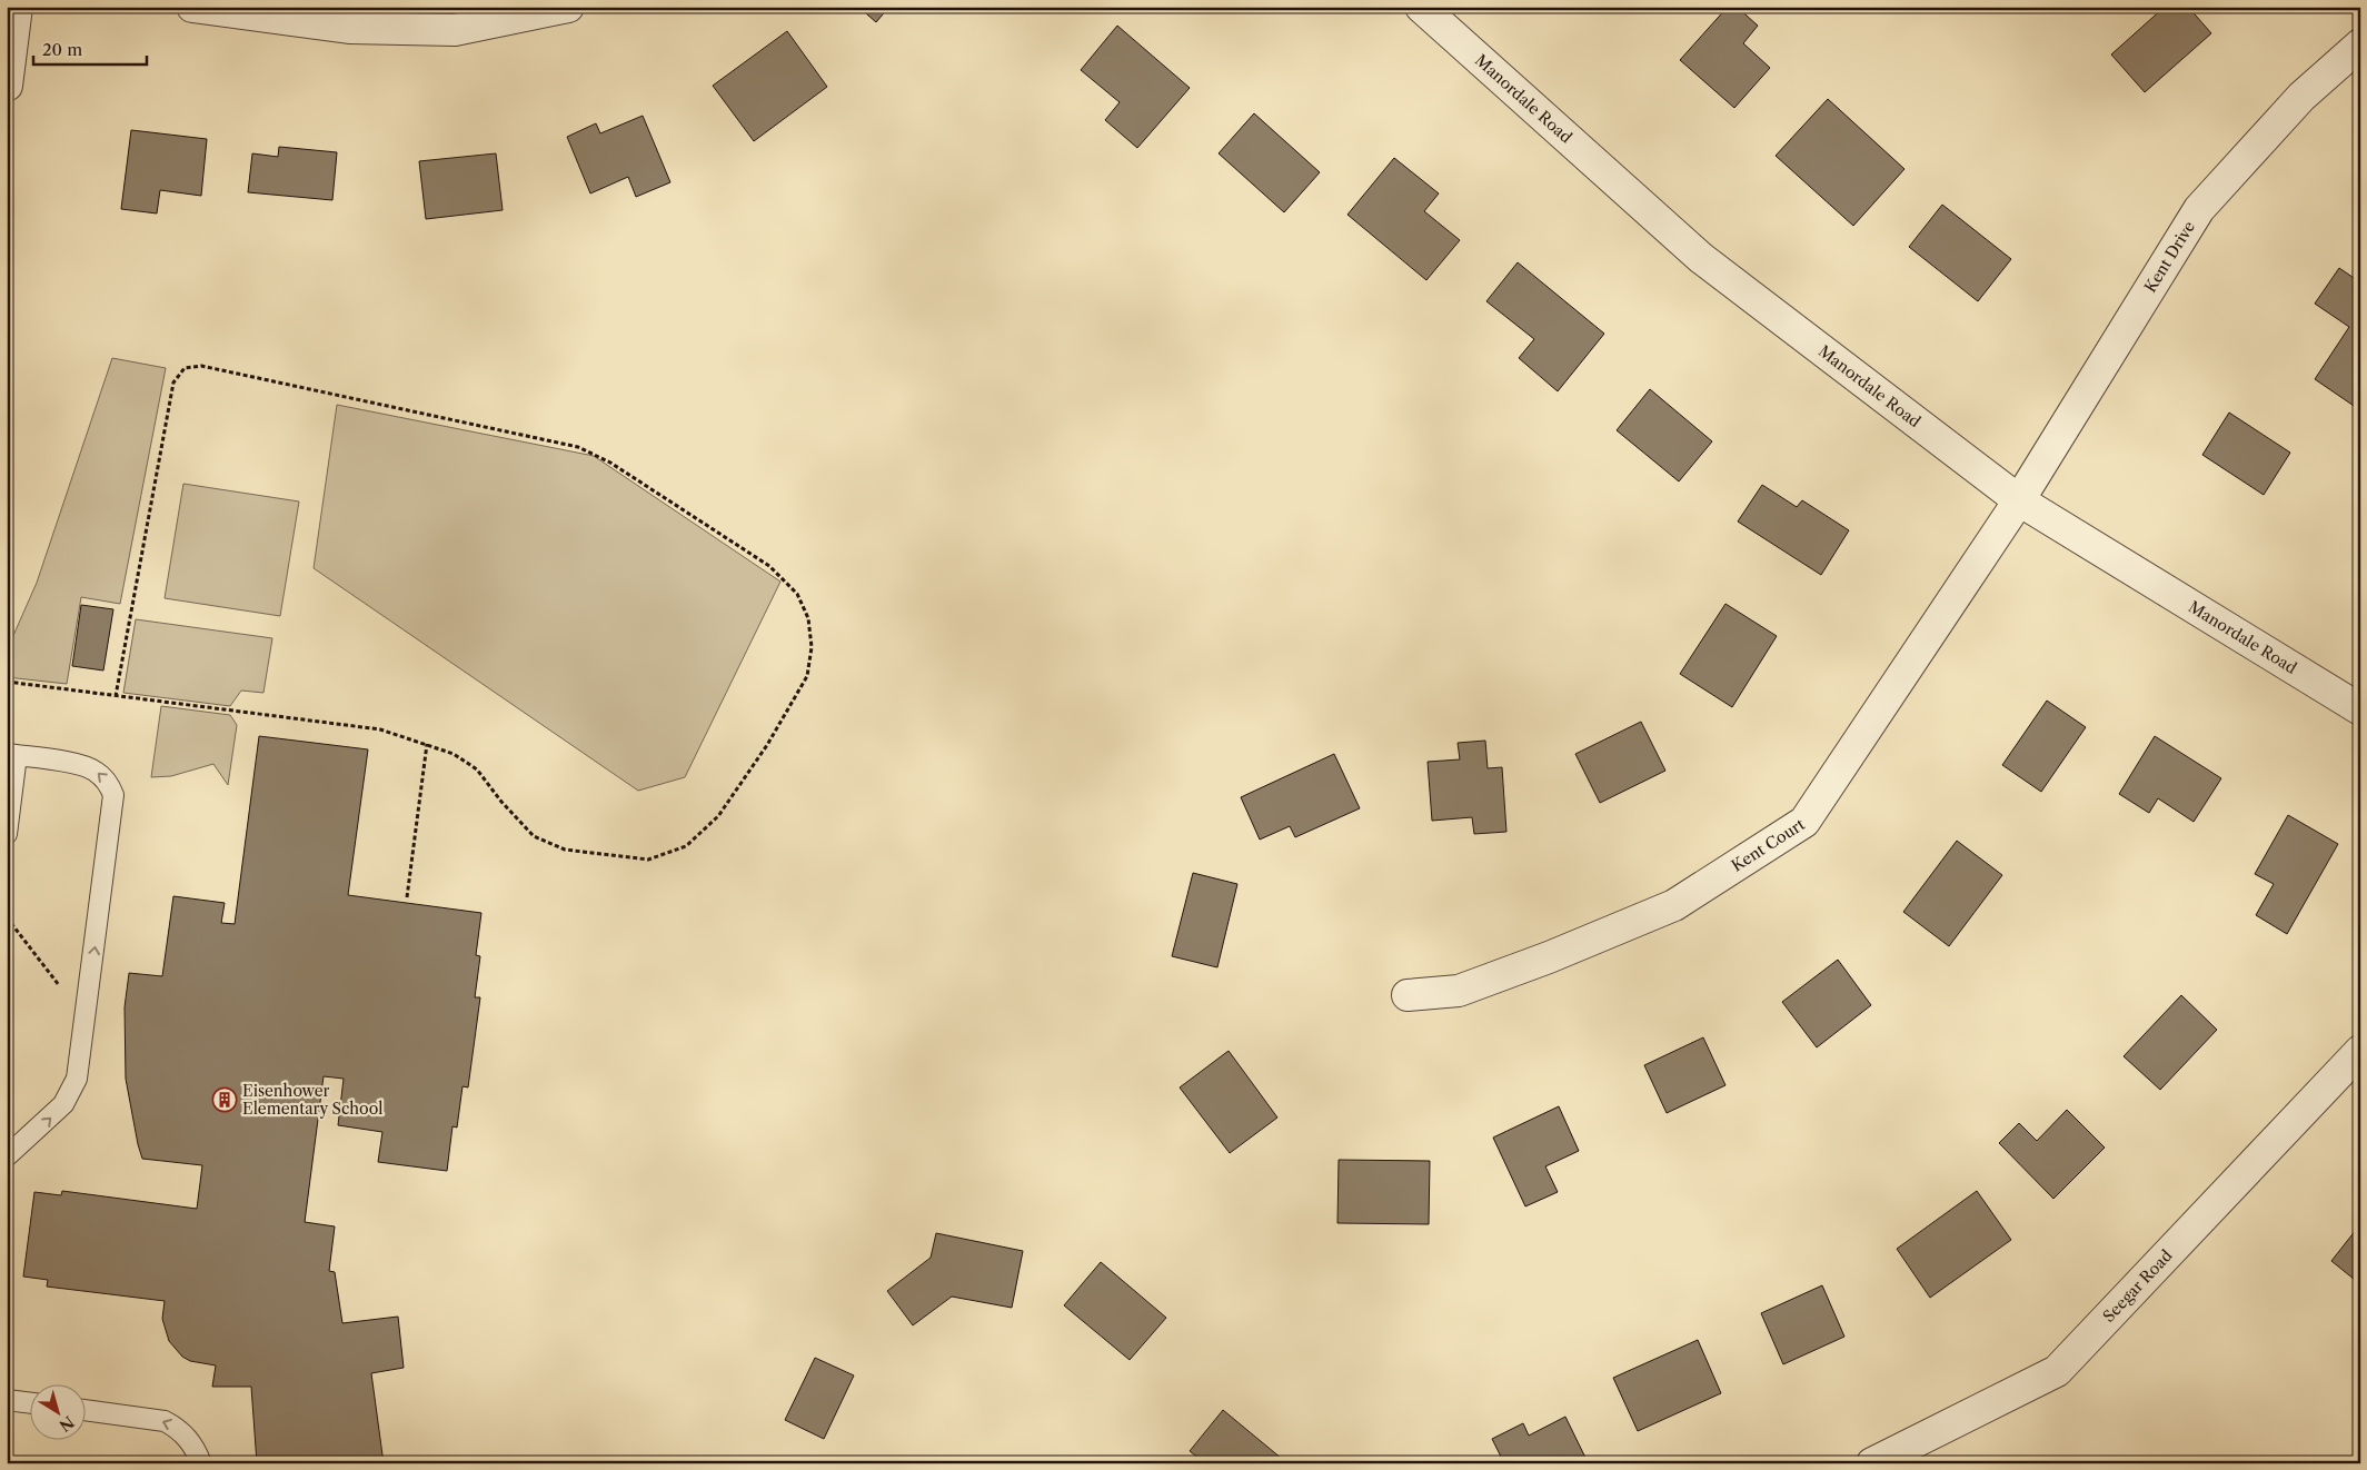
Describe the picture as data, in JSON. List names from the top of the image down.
{
  "streets": {
    "street": [
      "Manordale Road",
      "Kent Drive",
      "Kent Court",
      "Seegar Road"
    ]
  },
  "crossings": [
    ["Manordale Road", "Kent Drive"],
    ["Manordale Road", "Kent Court"],
    ["Kent Drive", "Kent Court"]
  ],
  "places": {
    "building": ["Eisenhower Elementary School"]
  },
  "scale_bar": "20 m",
  "north": "bottom right"
}
